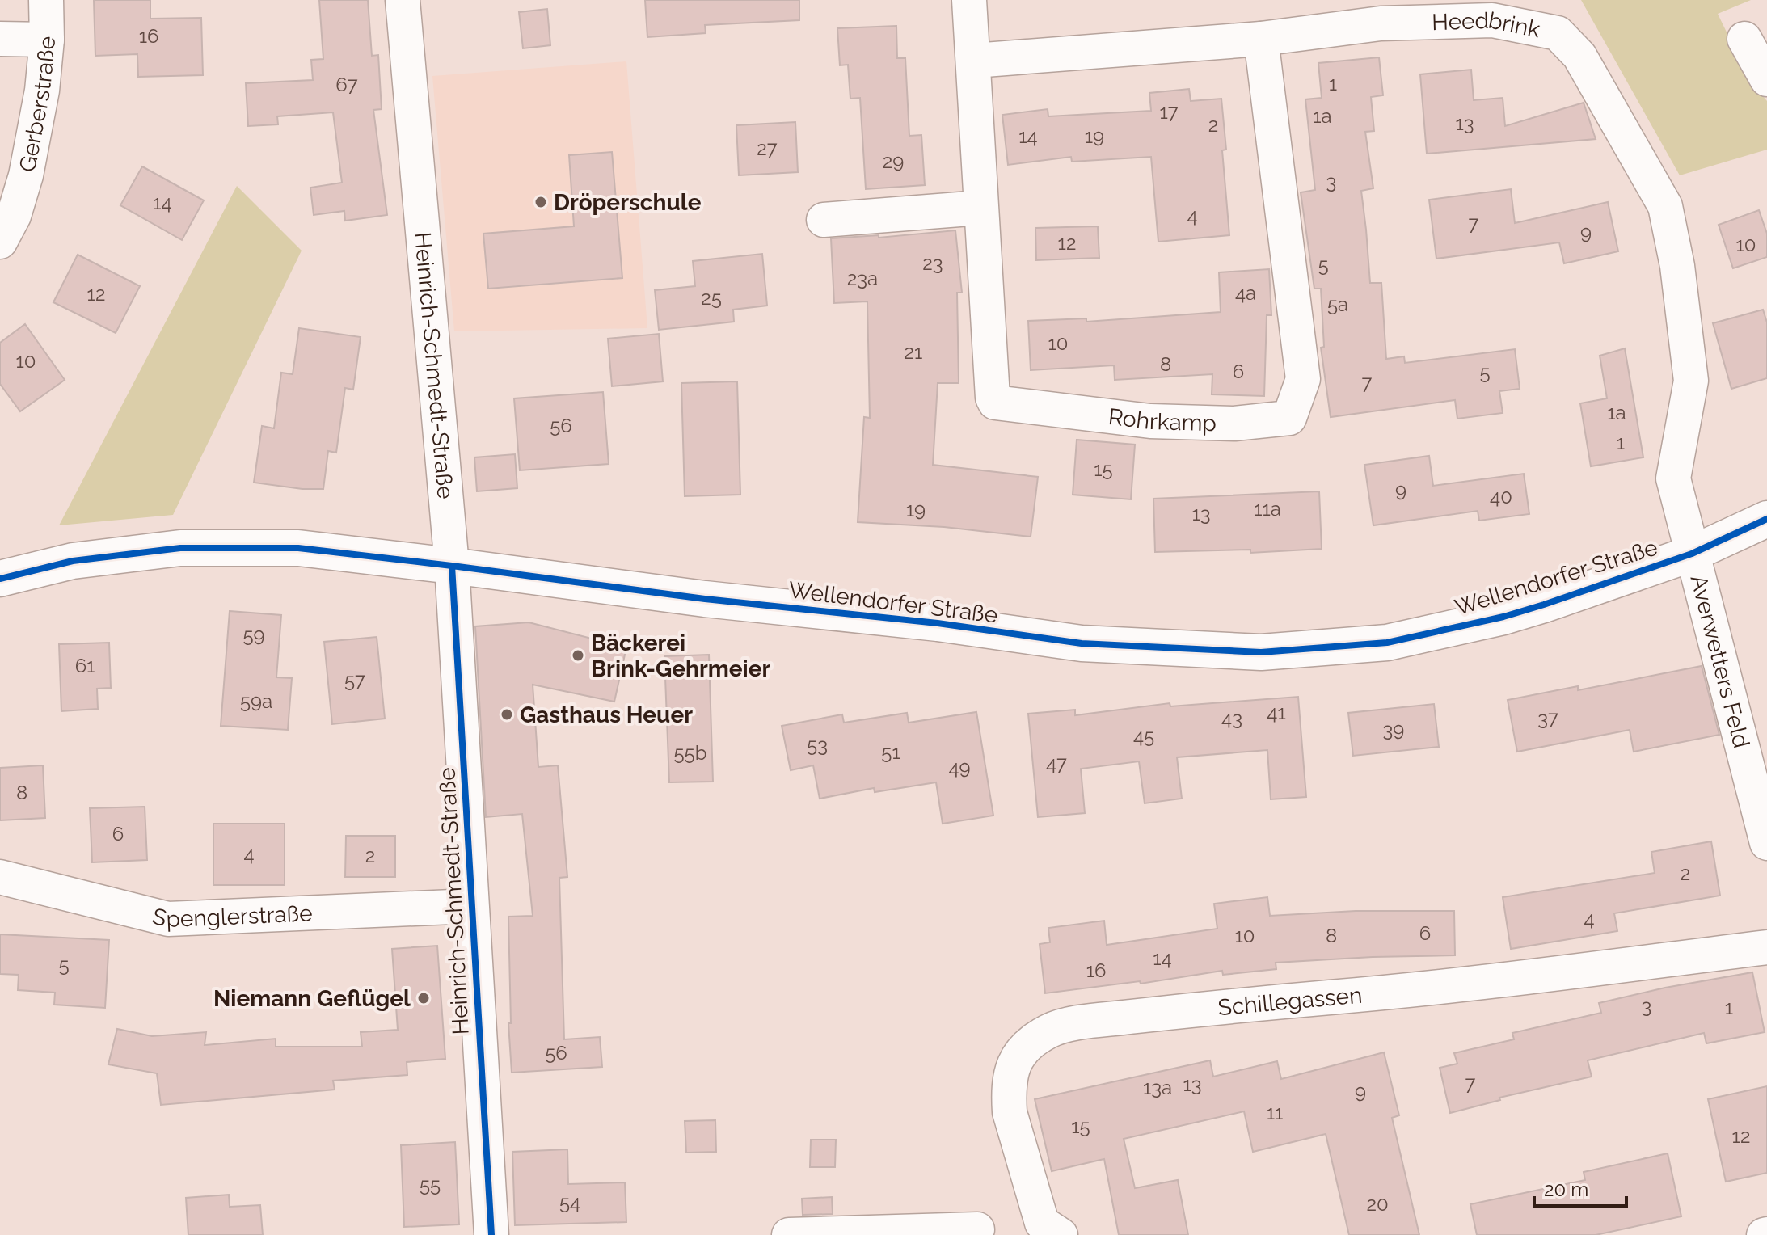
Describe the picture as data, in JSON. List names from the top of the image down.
{
  "streets": {
    "street": [
      "Heedbrink",
      "Gerberstraße",
      "Heinrich-Schmedt-Straße",
      "Rohrkamp",
      "Wellendorfer Straße",
      "Averwetters Feld",
      "Spenglerstraße",
      "Schillegassen"
    ]
  },
  "crossings": [
    ["Heedbrink", "Rohrkamp"],
    ["Heedbrink", "Wellendorfer Straße"],
    ["Heedbrink", "Averwetters Feld"],
    ["Heinrich-Schmedt-Straße", "Wellendorfer Straße"],
    ["Heinrich-Schmedt-Straße", "Spenglerstraße"],
    ["Wellendorfer Straße", "Averwetters Feld"]
  ],
  "places": [
    "Dröperschule",
    "Bäckerei Brink-Gehrmeier",
    "Gasthaus Heuer",
    "Niemann Geflügel"
  ],
  "house_numbers": [
    "16",
    "1",
    "67",
    "17",
    "1a",
    "13",
    "2",
    "14",
    "19",
    "27",
    "29",
    "3",
    "14",
    "4",
    "7",
    "9",
    "12",
    "10",
    "23",
    "5",
    "23a",
    "4a",
    "12",
    "25",
    "5a",
    "10",
    "21",
    "10",
    "8",
    "6",
    "5",
    "7",
    "1a",
    "56",
    "1",
    "15",
    "9",
    "40",
    "11a",
    "19",
    "13",
    "59",
    "61",
    "57",
    "59a",
    "41",
    "43",
    "37",
    "39",
    "45",
    "53",
    "51",
    "55b",
    "47",
    "49",
    "8",
    "6",
    "4",
    "2",
    "2",
    "4",
    "6",
    "10",
    "8",
    "14",
    "5",
    "16",
    "3",
    "1",
    "56",
    "7",
    "13",
    "13a",
    "9",
    "11",
    "15",
    "12",
    "55",
    "54",
    "20"
  ],
  "scale_bar": "20 m"
}
